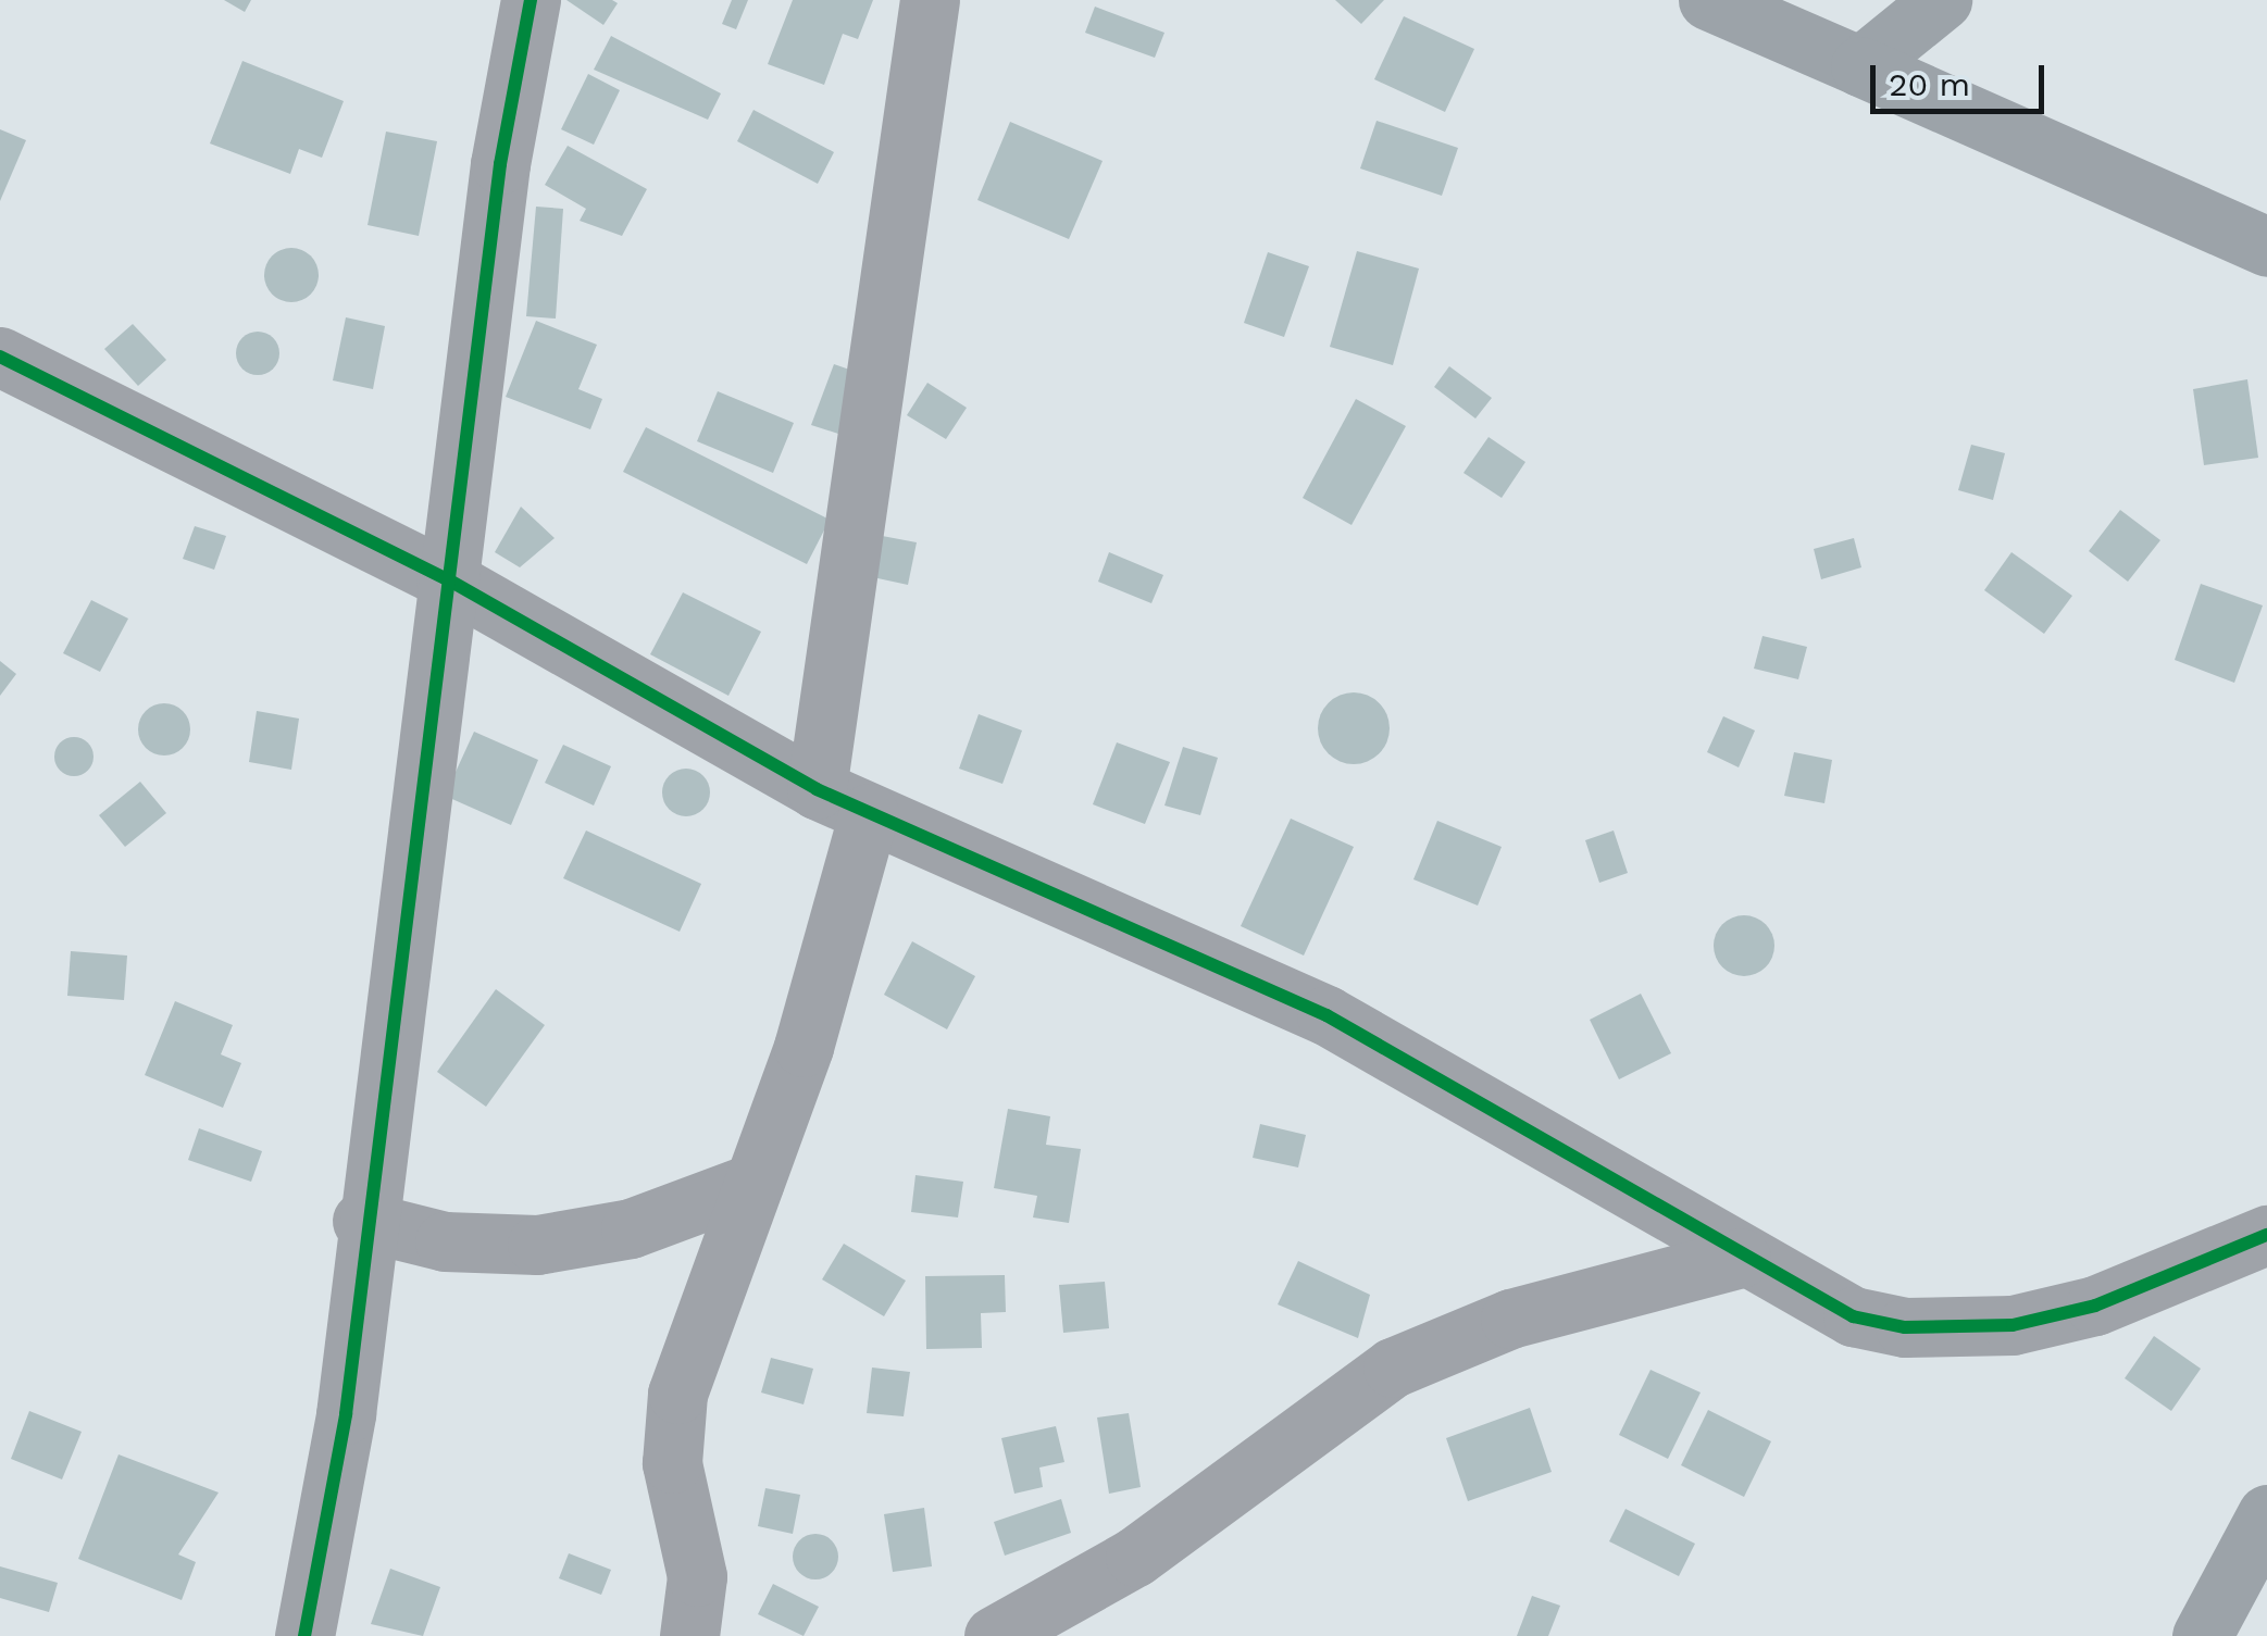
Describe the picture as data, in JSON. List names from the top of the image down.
{
  "scale_bar": "20 m"
}
